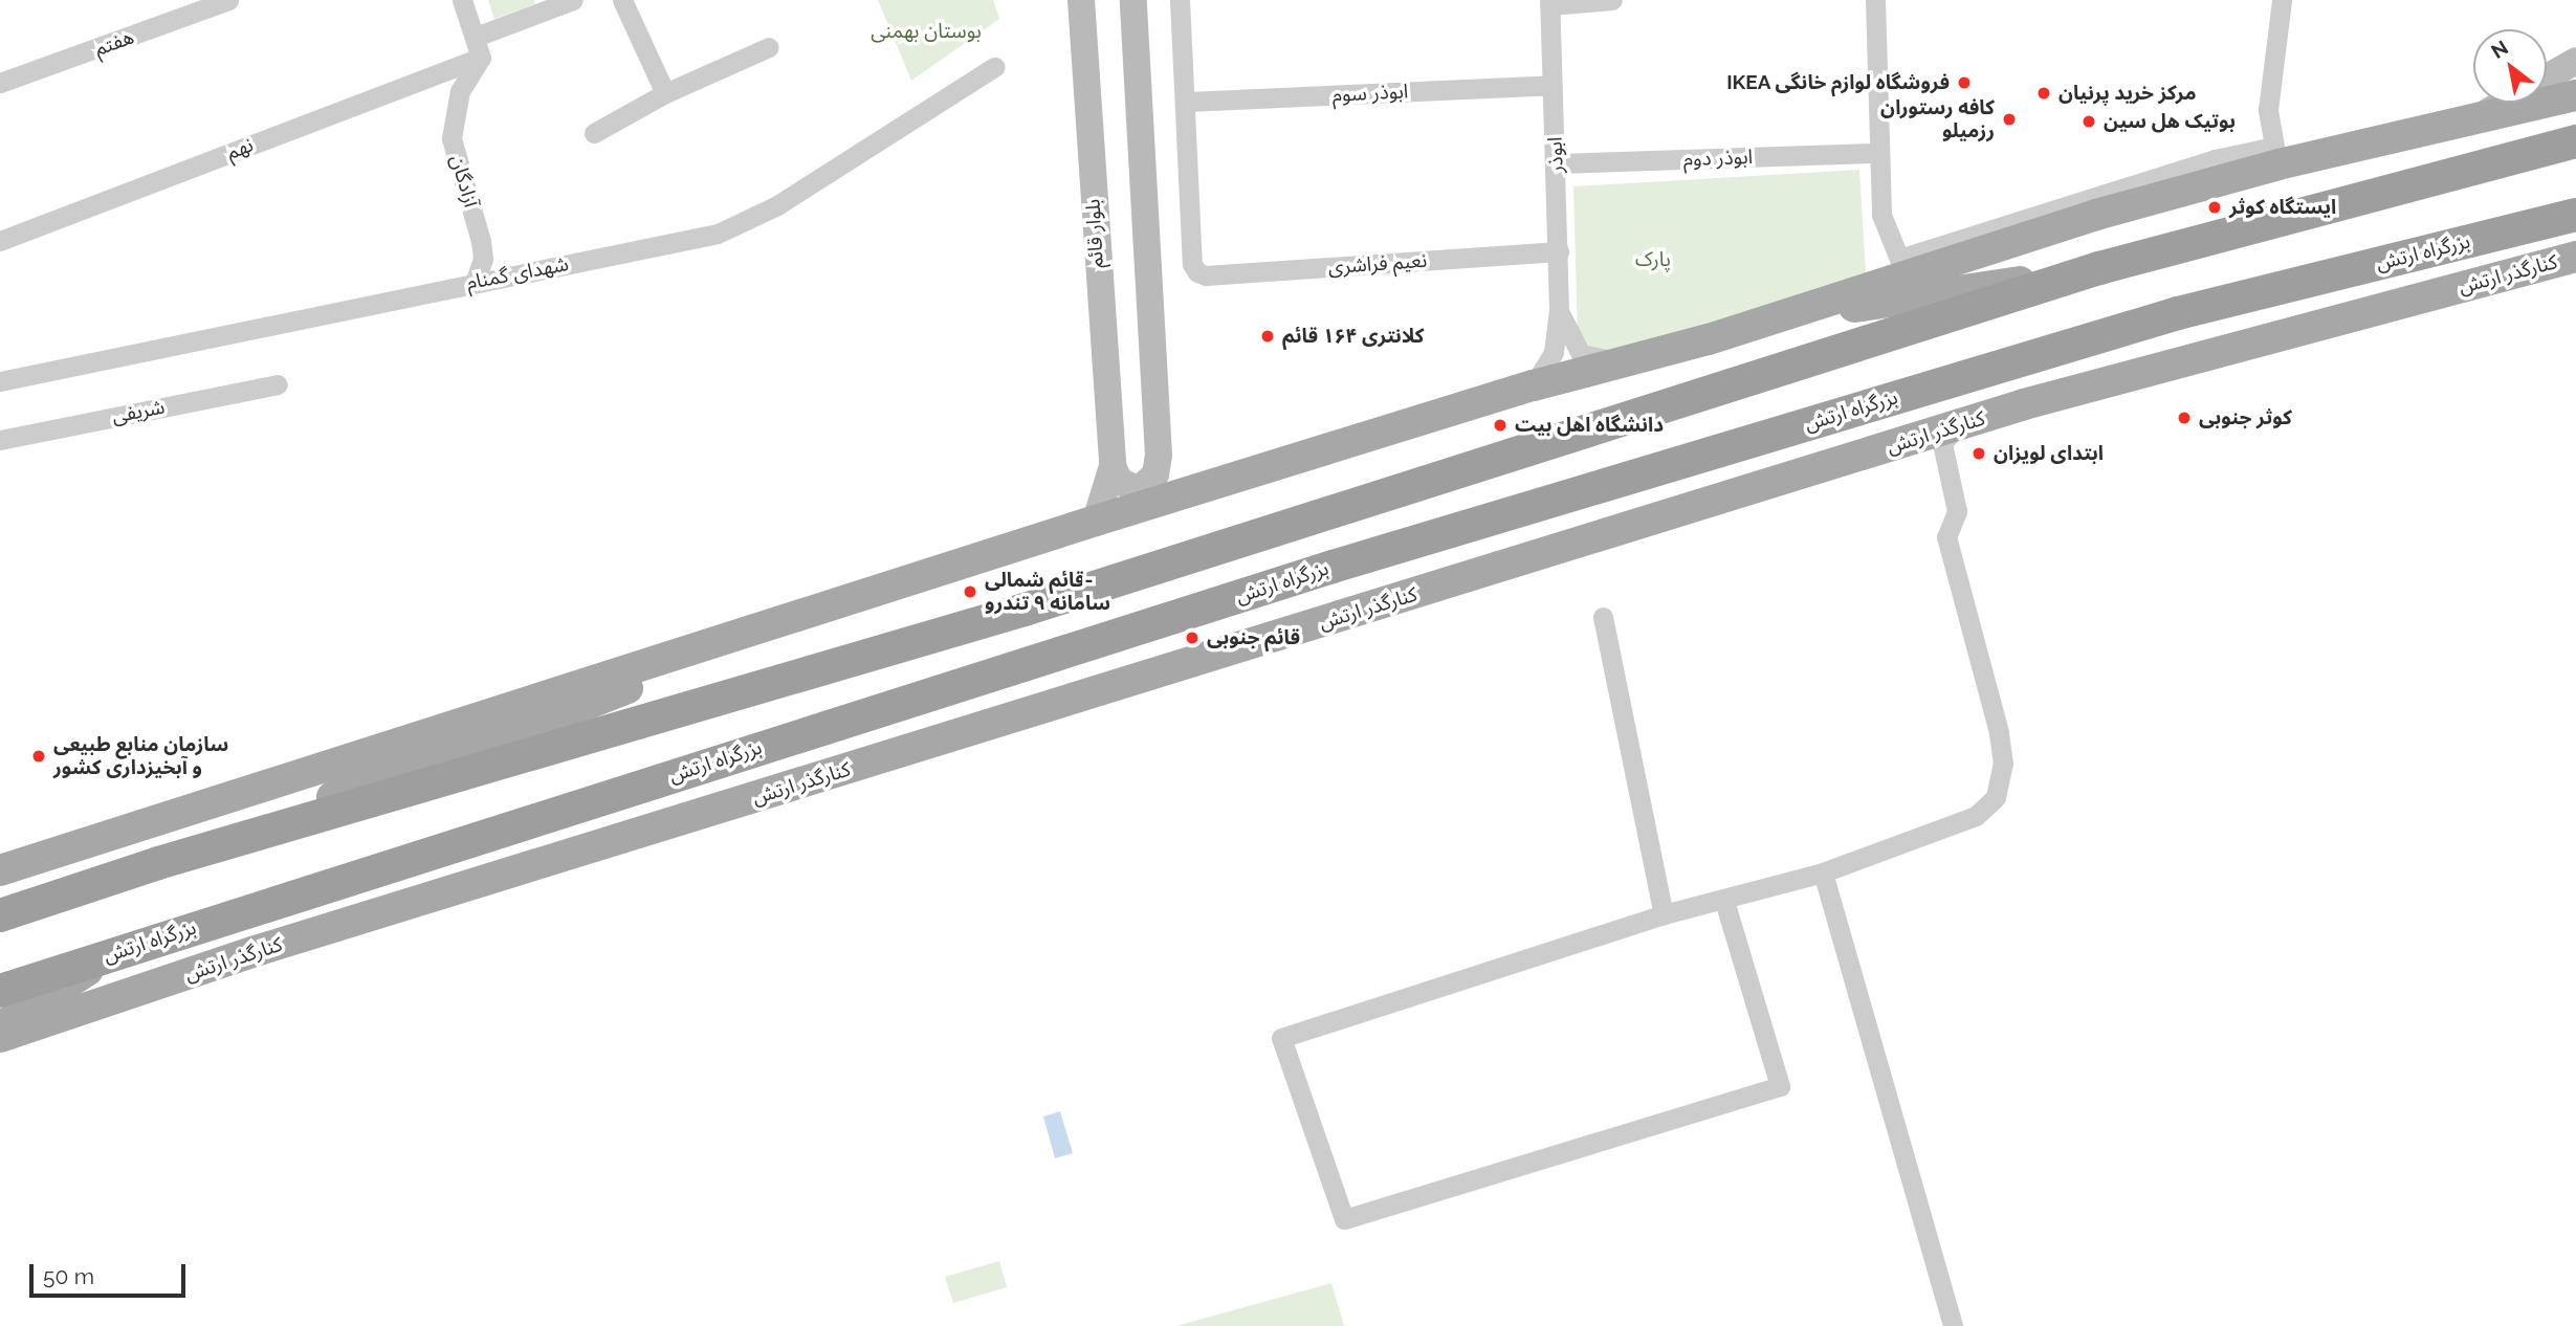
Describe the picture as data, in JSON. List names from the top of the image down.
{
  "streets": {
    "highway": ["بزرگراه ارتش"],
    "main road": ["بلوار قائم", "کنارگذر ارتش"],
    "street": [
      "هفتم",
      "ابوذر سوم",
      "نهم",
      "ابوذر",
      "ابوذر دوم",
      "آزادگان",
      "نعیم فراشری",
      "شهدای گمنام",
      "شریفی"
    ]
  },
  "crossings": [
    ["ابوذر سوم", "ابوذر"],
    ["ابوذر سوم", "نعیم فراشری"],
    ["نهم", "آزادگان"],
    ["ابوذر", "ابوذر دوم"],
    ["ابوذر", "نعیم فراشری"],
    ["آزادگان", "شهدای گمنام"]
  ],
  "parks": ["بوستان بهمنی", "پارک"],
  "places": [
    "IKEA فروشگاه لوازم خانگی",
    "مرکز خرید پرنیان",
    "کافه رستوران رزمیلو",
    "بوتیک هل سین",
    "ایستگاه کوثر",
    "کلانتری ۱۶۴ قائم",
    "کوثر جنوبی",
    "دانشگاه اهل بیت",
    "ابتدای لویزان",
    "قائم شمالی- سامانه ۹ تندرو",
    "قائم جنوبی",
    "سازمان منابع طبیعی و آبخیزداری کشور"
  ],
  "scale_bar": "50 m",
  "north": "top left"
}
